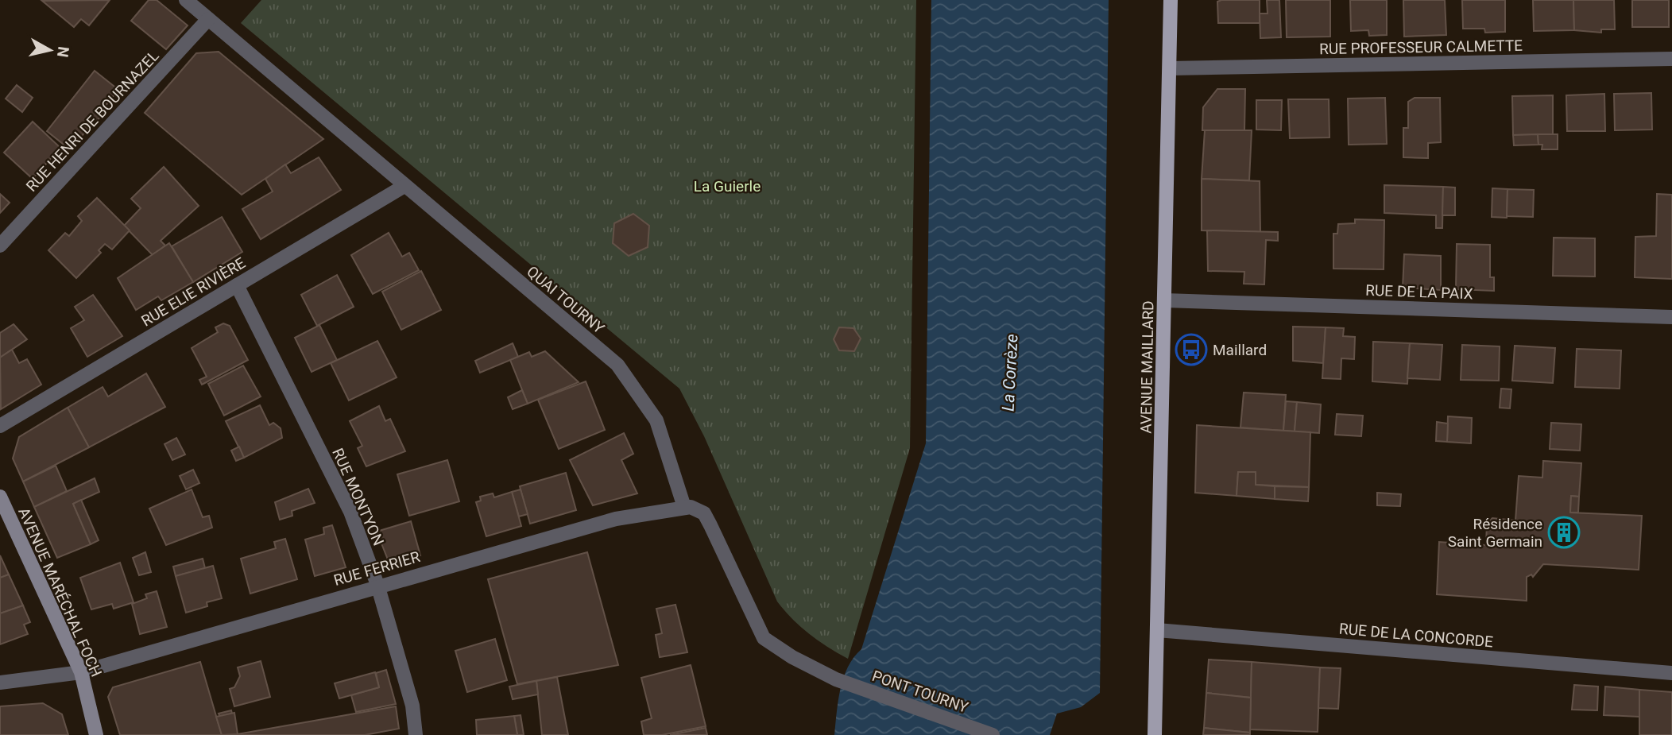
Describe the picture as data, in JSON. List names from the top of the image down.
{
  "streets": {
    "main road": ["AVENUE MAILLARD"],
    "street": [
      "RUE PROFESSEUR CALMETTE",
      "RUE HENRI DE BOURNAZEL",
      "RUE ELIE RIVIÈRE",
      "RUE DE LA PAIX",
      "QUAI TOURNY",
      "RUE MONTYON",
      "RUE FERRIER",
      "AVENUE MARÉCHAL FOCH",
      "RUE DE LA CONCORDE",
      "PONT TOURNY"
    ]
  },
  "crossings": [
    ["RUE PROFESSEUR CALMETTE", "AVENUE MAILLARD"],
    ["RUE HENRI DE BOURNAZEL", "QUAI TOURNY"],
    ["RUE ELIE RIVIÈRE", "QUAI TOURNY"],
    ["RUE ELIE RIVIÈRE", "RUE MONTYON"],
    ["RUE DE LA PAIX", "AVENUE MAILLARD"],
    ["QUAI TOURNY", "RUE FERRIER"],
    ["QUAI TOURNY", "PONT TOURNY"],
    ["AVENUE MAILLARD", "RUE DE LA CONCORDE"],
    ["RUE MONTYON", "RUE FERRIER"],
    ["RUE FERRIER", "AVENUE MARÉCHAL FOCH"],
    ["RUE FERRIER", "PONT TOURNY"]
  ],
  "water": ["La Corrèze"],
  "parks": ["La Guierle"],
  "places": {
    "bus stop": ["Maillard"],
    "building": ["Résidence Saint Germain"]
  },
  "north": "right"
}
